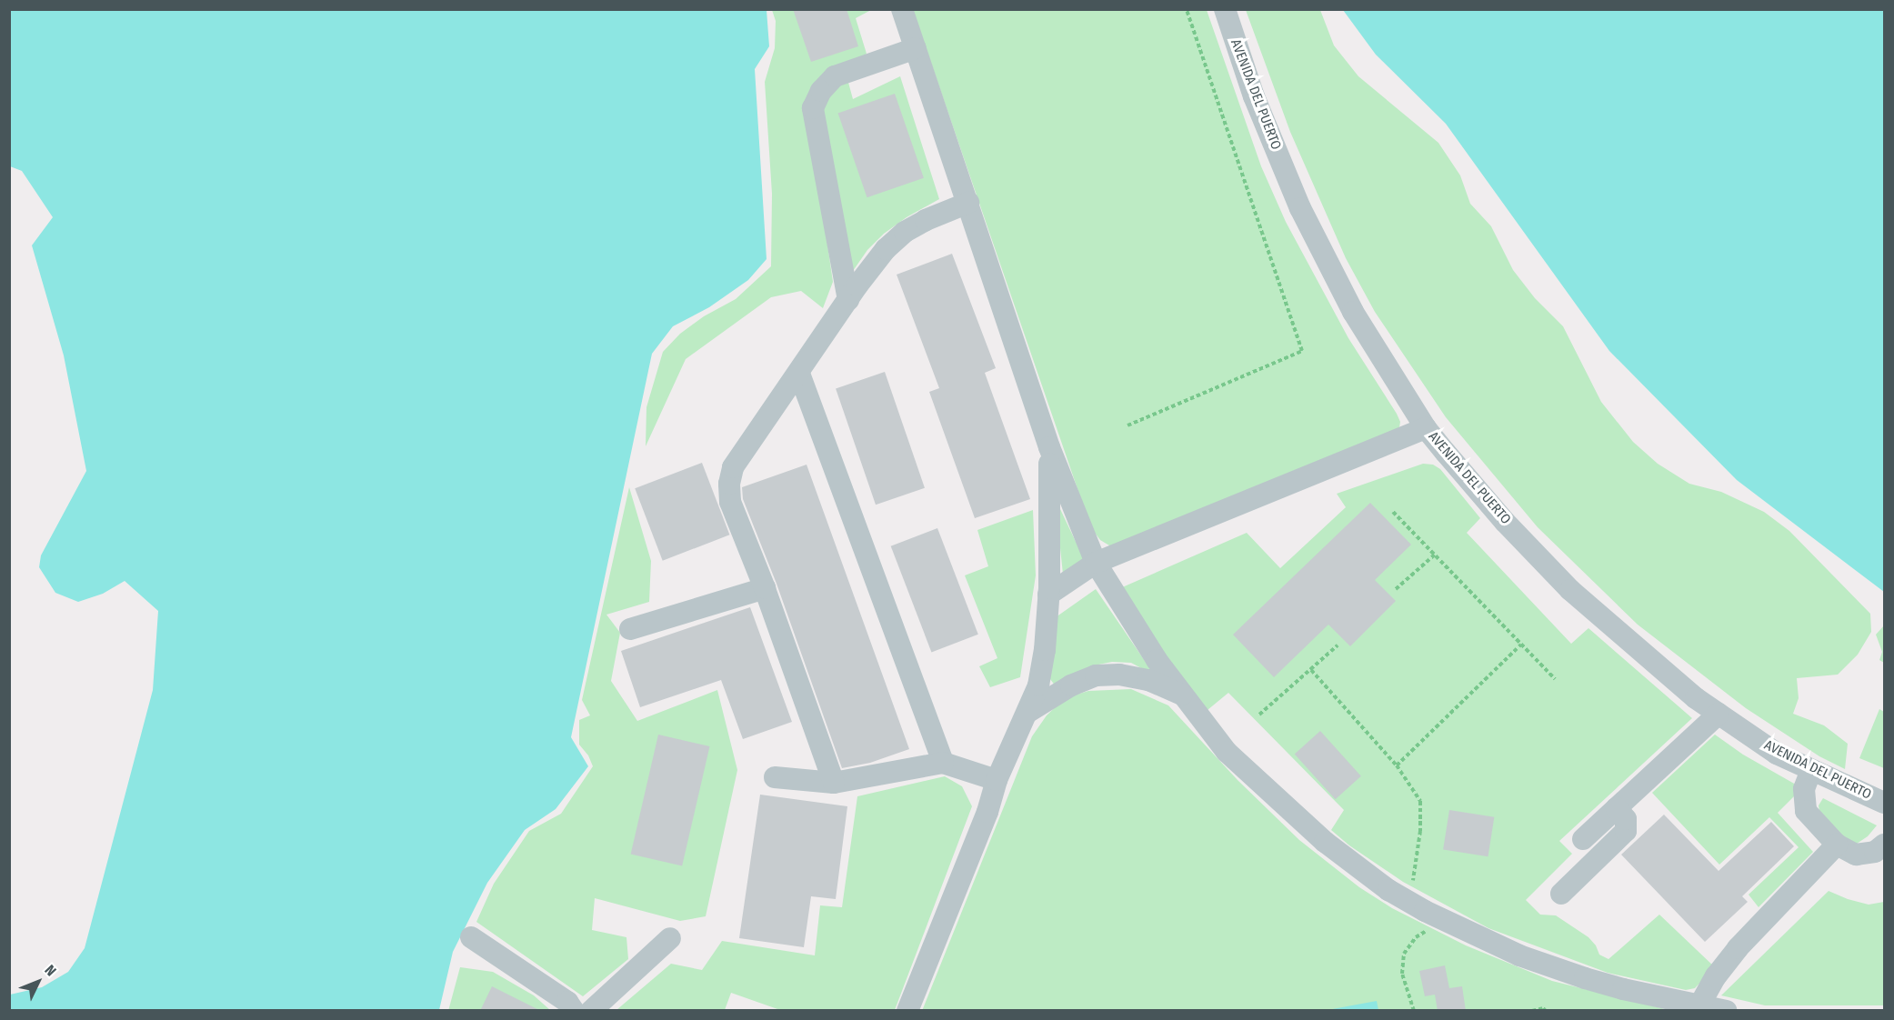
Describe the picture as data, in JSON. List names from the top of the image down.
{
  "streets": {
    "street": ["AVENIDA DEL PUERTO"]
  },
  "north": "top right"
}
